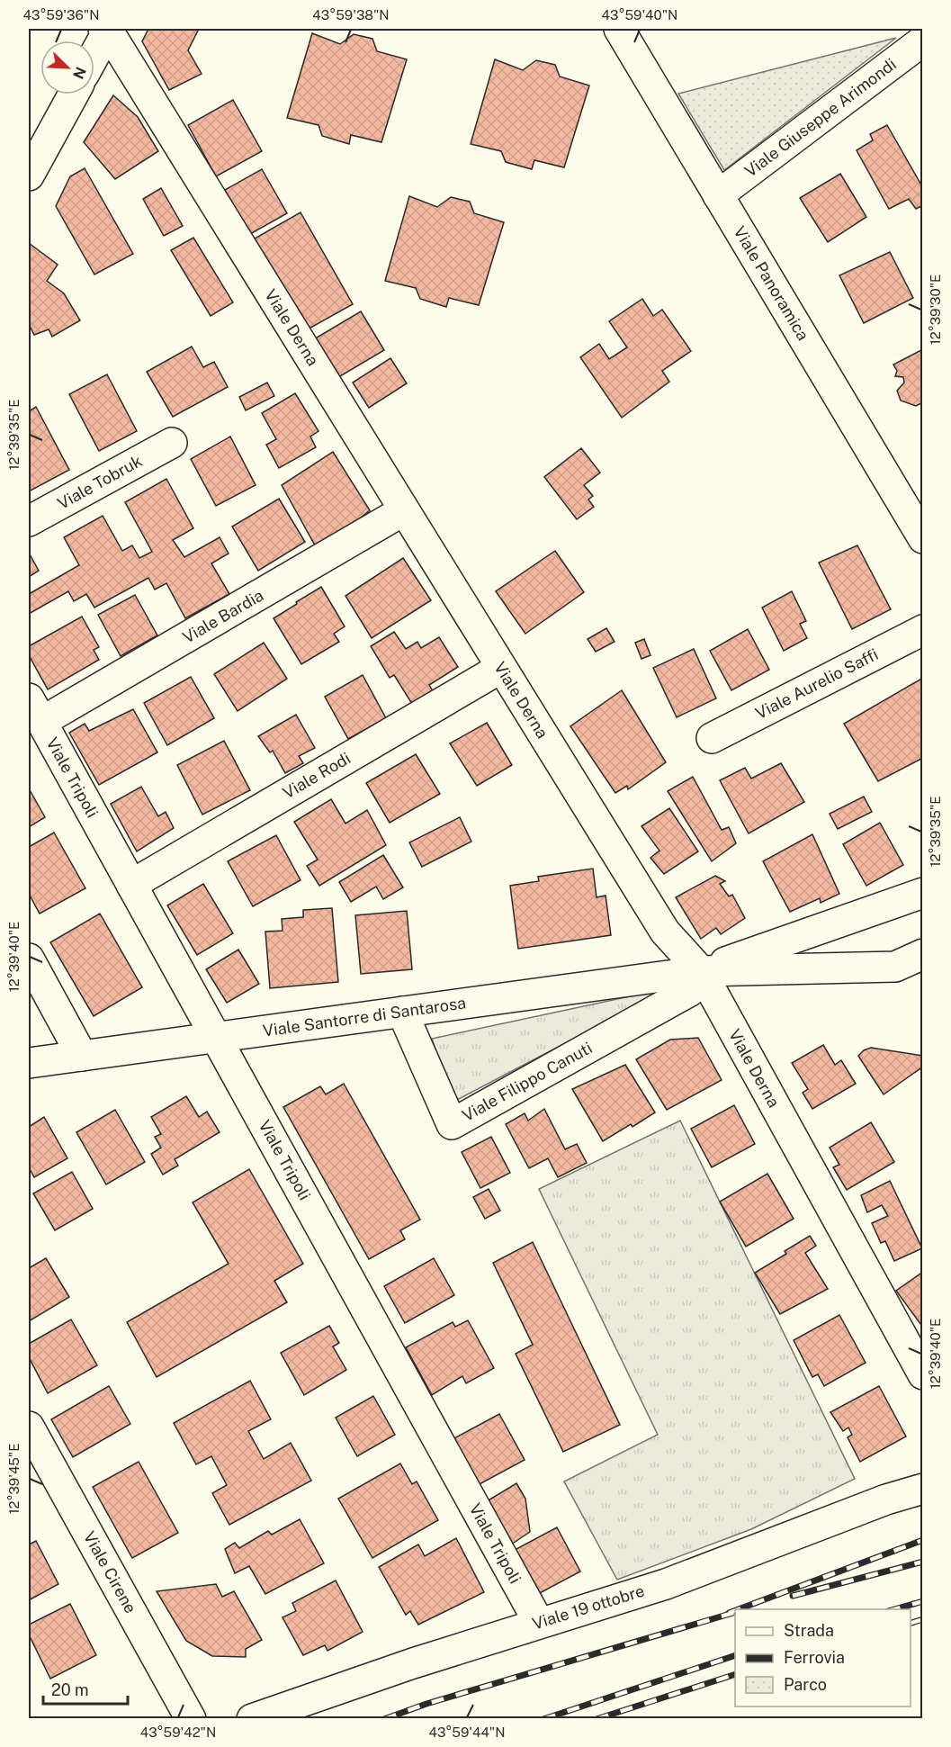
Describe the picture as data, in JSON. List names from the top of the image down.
{
  "streets": {
    "street": [
      "Viale Giuseppe Arimondi",
      "Viale Panoramica",
      "Viale Derna",
      "Viale Tobruk",
      "Viale Bardia",
      "Viale Aurelio Saffi",
      "Viale Rodi",
      "Viale Tripoli",
      "Viale Santorre di Santarosa",
      "Viale Filippo Canuti",
      "Viale Cirene",
      "Viale 19 ottobre"
    ]
  },
  "crossings": [
    ["Viale Giuseppe Arimondi", "Viale Panoramica"],
    ["Viale Derna", "Viale Bardia"],
    ["Viale Derna", "Viale Rodi"],
    ["Viale Derna", "Viale Santorre di Santarosa"],
    ["Viale Derna", "Viale Filippo Canuti"],
    ["Viale Bardia", "Viale Tripoli"],
    ["Viale Rodi", "Viale Tripoli"],
    ["Viale Tripoli", "Viale Santorre di Santarosa"],
    ["Viale Tripoli", "Viale 19 ottobre"],
    ["Viale Santorre di Santarosa", "Viale Filippo Canuti"]
  ],
  "legend": ["Strada", "Ferrovia", "Parco"],
  "scale_bar": "20 m",
  "north": "bottom right",
  "coordinates": [
    "43°59'36\"N",
    "43°59'38\"N",
    "43°59'40\"N",
    "12°39'30\"E",
    "12°39'35\"E",
    "12°39'40\"E",
    "12°39'45\"E",
    "43°59'42\"N",
    "43°59'44\"N"
  ]
}
